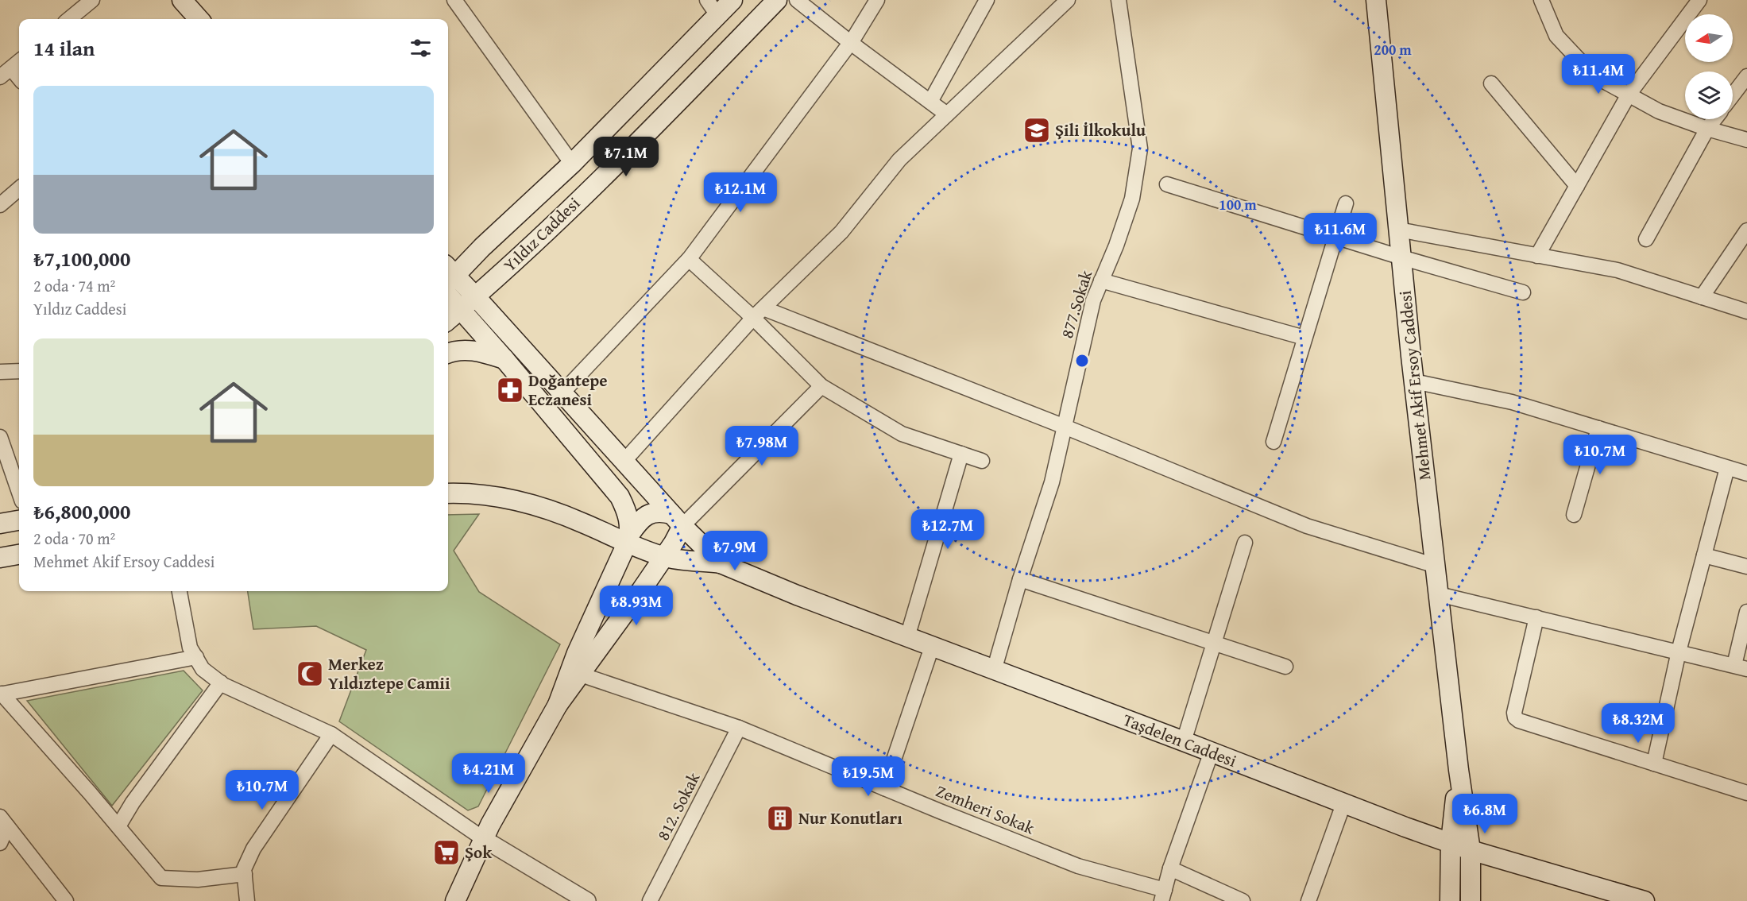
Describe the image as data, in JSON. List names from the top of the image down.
{
  "streets": {
    "main road": ["Yıldız Caddesi", "Mehmet Akif Ersoy Caddesi", "Taşdelen Caddesi"],
    "street": ["877.Sokak", "812. Sokak", "Zemheri Sokak"]
  },
  "crossings": [
    ["877.Sokak", "Taşdelen Caddesi"],
    ["Mehmet Akif Ersoy Caddesi", "Taşdelen Caddesi"],
    ["812. Sokak", "Zemheri Sokak"]
  ],
  "places": {
    "school or university": ["Şili İlkokulu"],
    "pharmacy": ["Doğantepe Eczanesi"],
    "mosque": ["Merkez Yıldıztepe Camii"],
    "building": ["Nur Konutları"],
    "supermarket": ["Şok"]
  },
  "north": "left",
  "page": {
    "heading": "14 ilan",
    "price": [
      "₺11.4M",
      "₺7.1M",
      "₺12.1M",
      "₺11.6M",
      "₺7.98M",
      "₺10.7M",
      "₺12.7M",
      "₺7.9M",
      "₺8.93M",
      "₺8.32M",
      "₺4.21M",
      "₺19.5M",
      "₺10.7M",
      "₺6.8M"
    ],
    "list": [
      {
        "name": "₺7,100,000",
        "note": "2 oda · 74 m² · Yıldız Caddesi"
      },
      {
        "name": "₺6,800,000",
        "note": "2 oda · 70 m² · Mehmet Akif Ersoy Caddesi"
      }
    ]
  },
  "rings": ["200 m", "100 m"]
}
